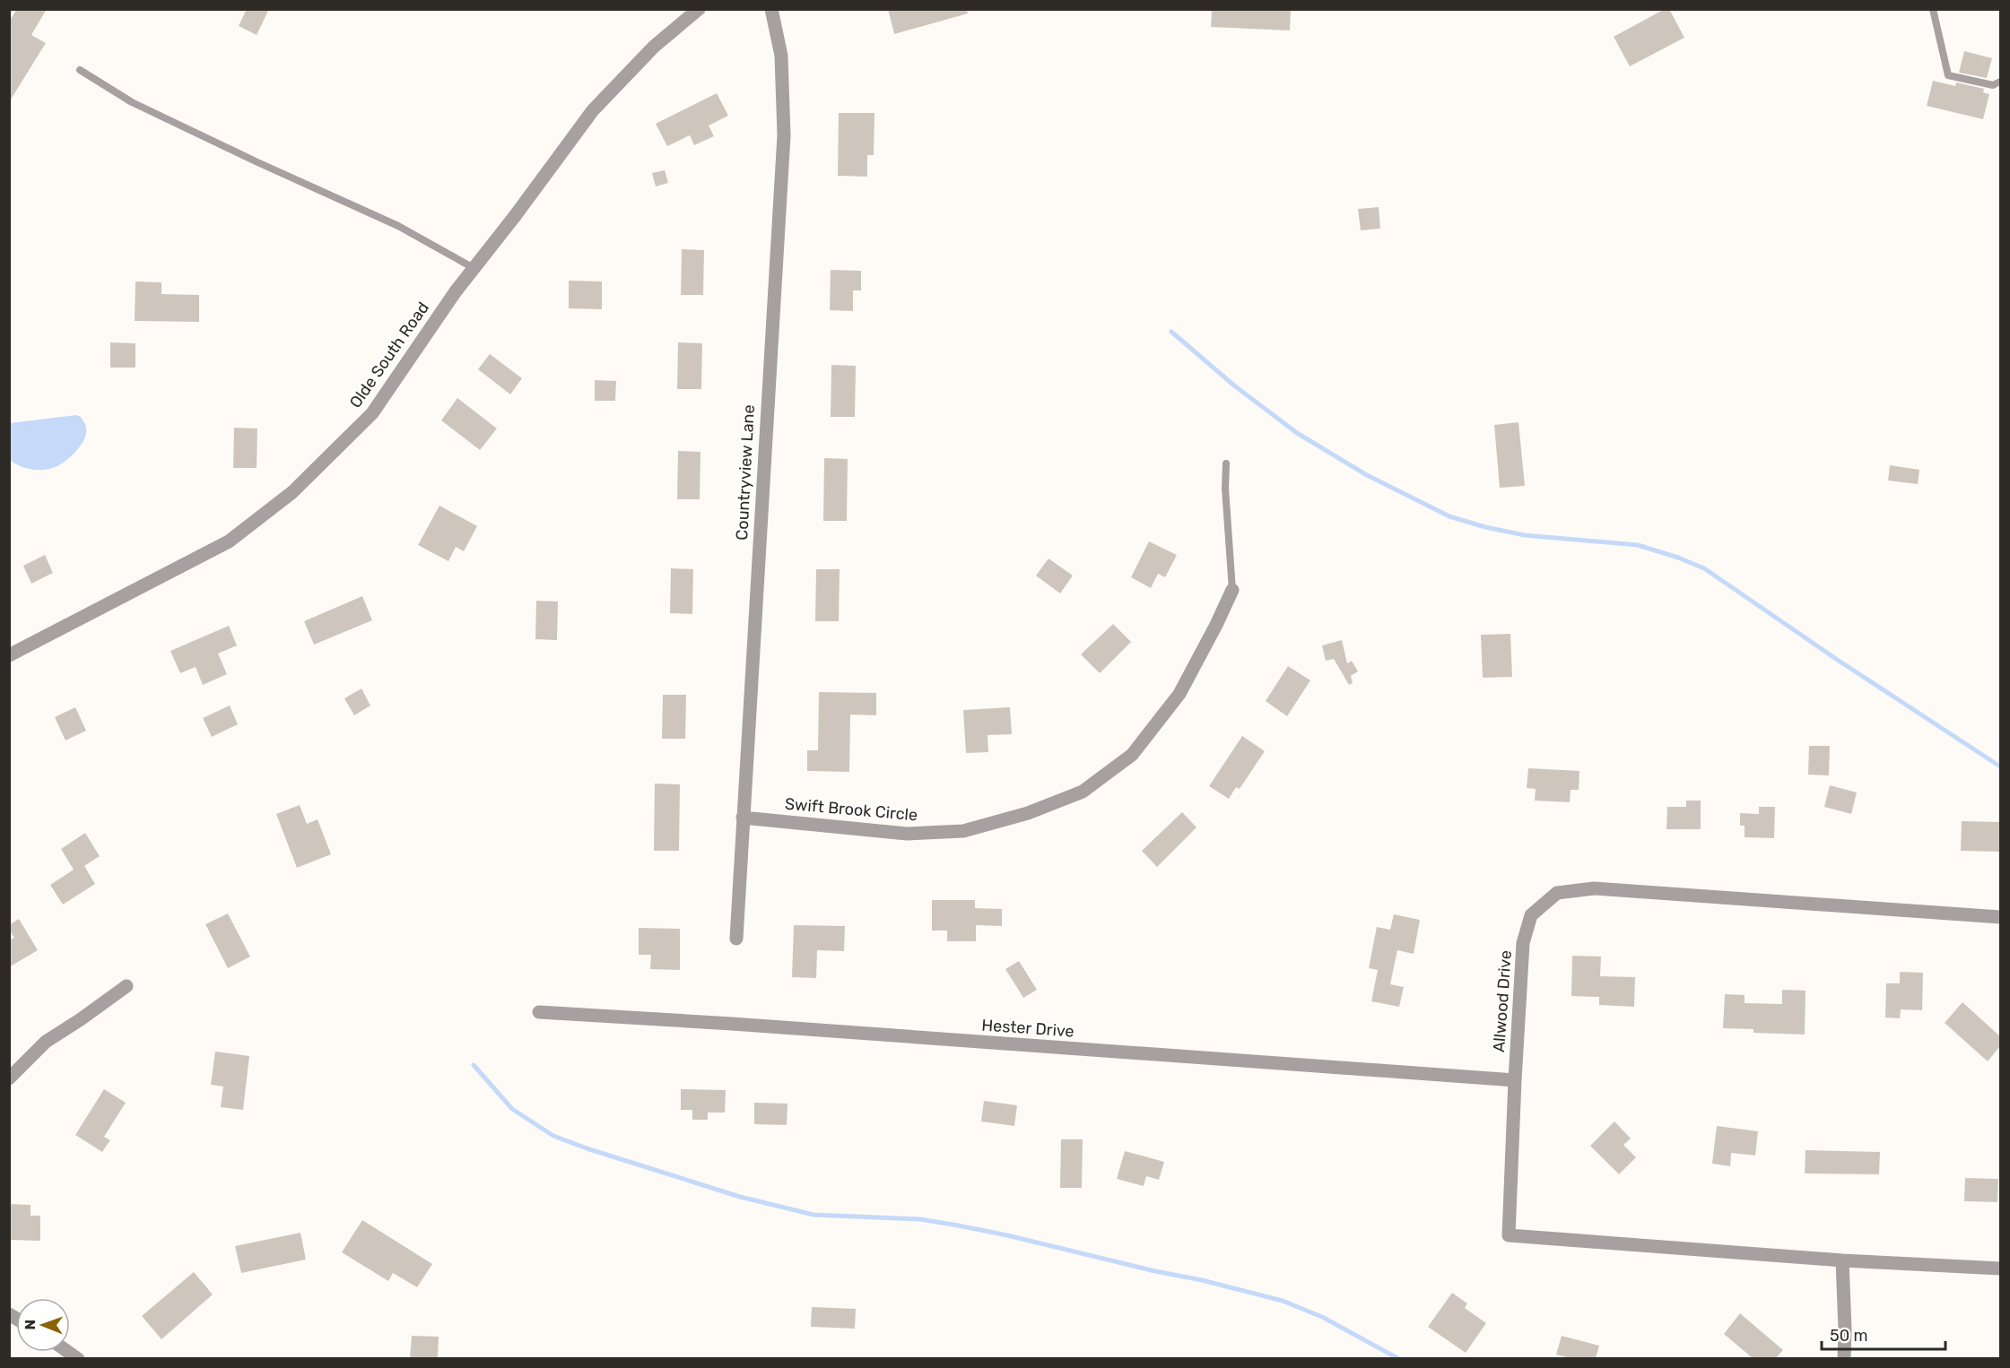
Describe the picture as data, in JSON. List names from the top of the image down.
{
  "streets": {
    "street": [
      "Olde South Road",
      "Countryview Lane",
      "Swift Brook Circle",
      "Allwood Drive",
      "Hester Drive"
    ]
  },
  "crossings": [
    ["Countryview Lane", "Swift Brook Circle"],
    ["Allwood Drive", "Hester Drive"]
  ],
  "scale_bar": "50 m",
  "north": "left"
}
